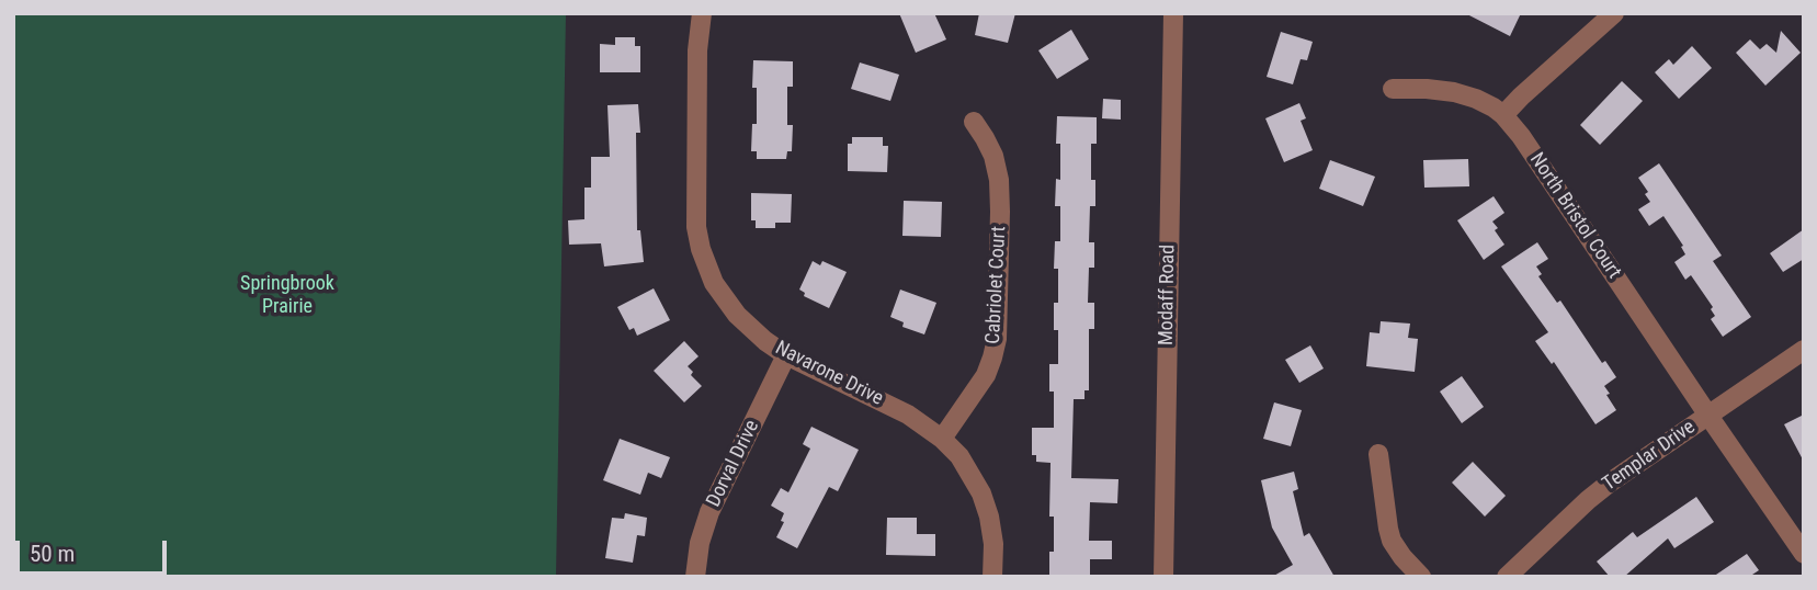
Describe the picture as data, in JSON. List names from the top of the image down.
{
  "streets": {
    "street": [
      "North Bristol Court",
      "Cabriolet Court",
      "Modaff Road",
      "Navarone Drive",
      "Templar Drive",
      "Dorval Drive"
    ]
  },
  "crossings": [
    ["North Bristol Court", "Templar Drive"],
    ["Cabriolet Court", "Navarone Drive"],
    ["Navarone Drive", "Dorval Drive"]
  ],
  "parks": ["Springbrook Prairie"],
  "scale_bar": "50 m"
}
